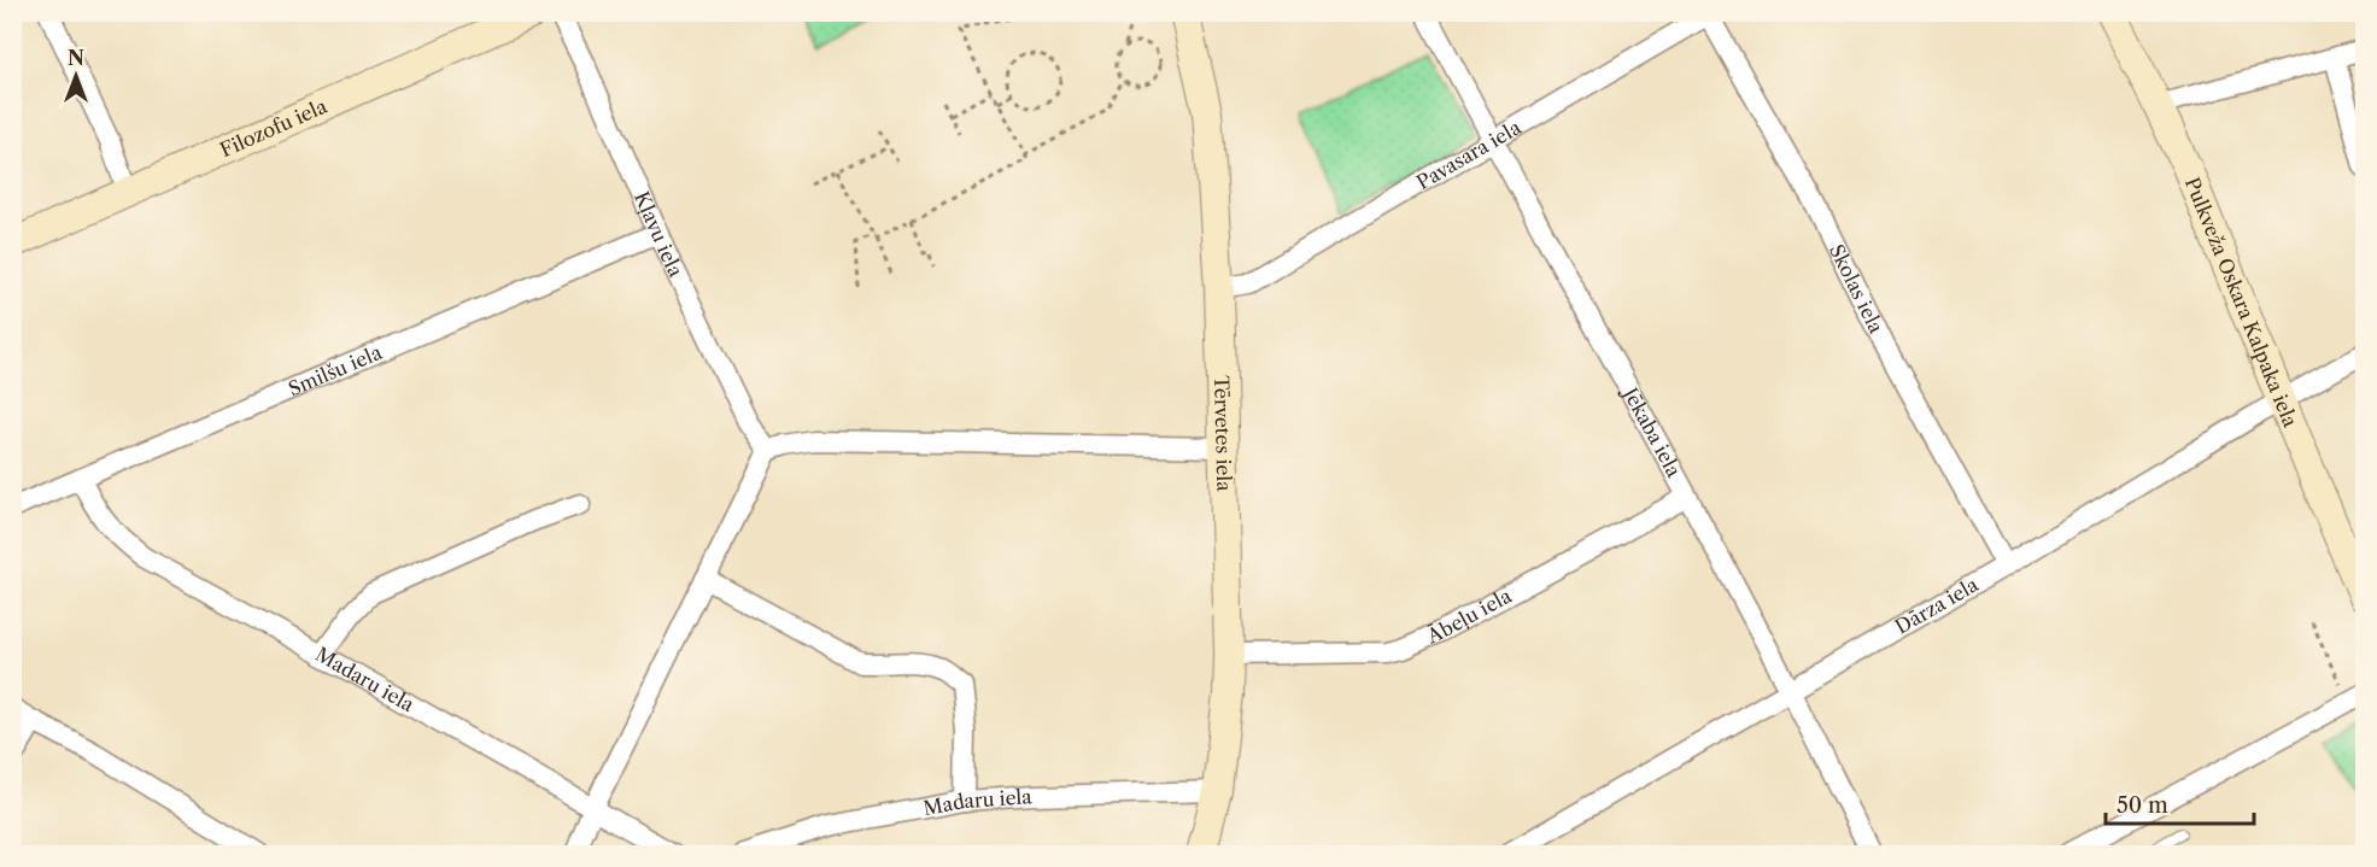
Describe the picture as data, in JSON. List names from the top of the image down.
{
  "streets": {
    "street": [
      "Filozofu iela",
      "Pavasara iela",
      "Kļavu iela",
      "Skolas iela",
      "Pulkveža Oskara Kalpaka iela",
      "Smilšu iela",
      "Jēkaba iela",
      "Tērvetes iela",
      "Dārza iela",
      "Ābeļu iela",
      "Madaru iela"
    ]
  },
  "crossings": [
    ["Pavasara iela", "Skolas iela"],
    ["Pavasara iela", "Jēkaba iela"],
    ["Pavasara iela", "Tērvetes iela"],
    ["Kļavu iela", "Smilšu iela"],
    ["Skolas iela", "Dārza iela"],
    ["Pulkveža Oskara Kalpaka iela", "Dārza iela"],
    ["Smilšu iela", "Madaru iela"],
    ["Jēkaba iela", "Dārza iela"],
    ["Jēkaba iela", "Ābeļu iela"],
    ["Tērvetes iela", "Ābeļu iela"],
    ["Tērvetes iela", "Madaru iela"]
  ],
  "scale_bar": "50 m",
  "north": "top"
}
